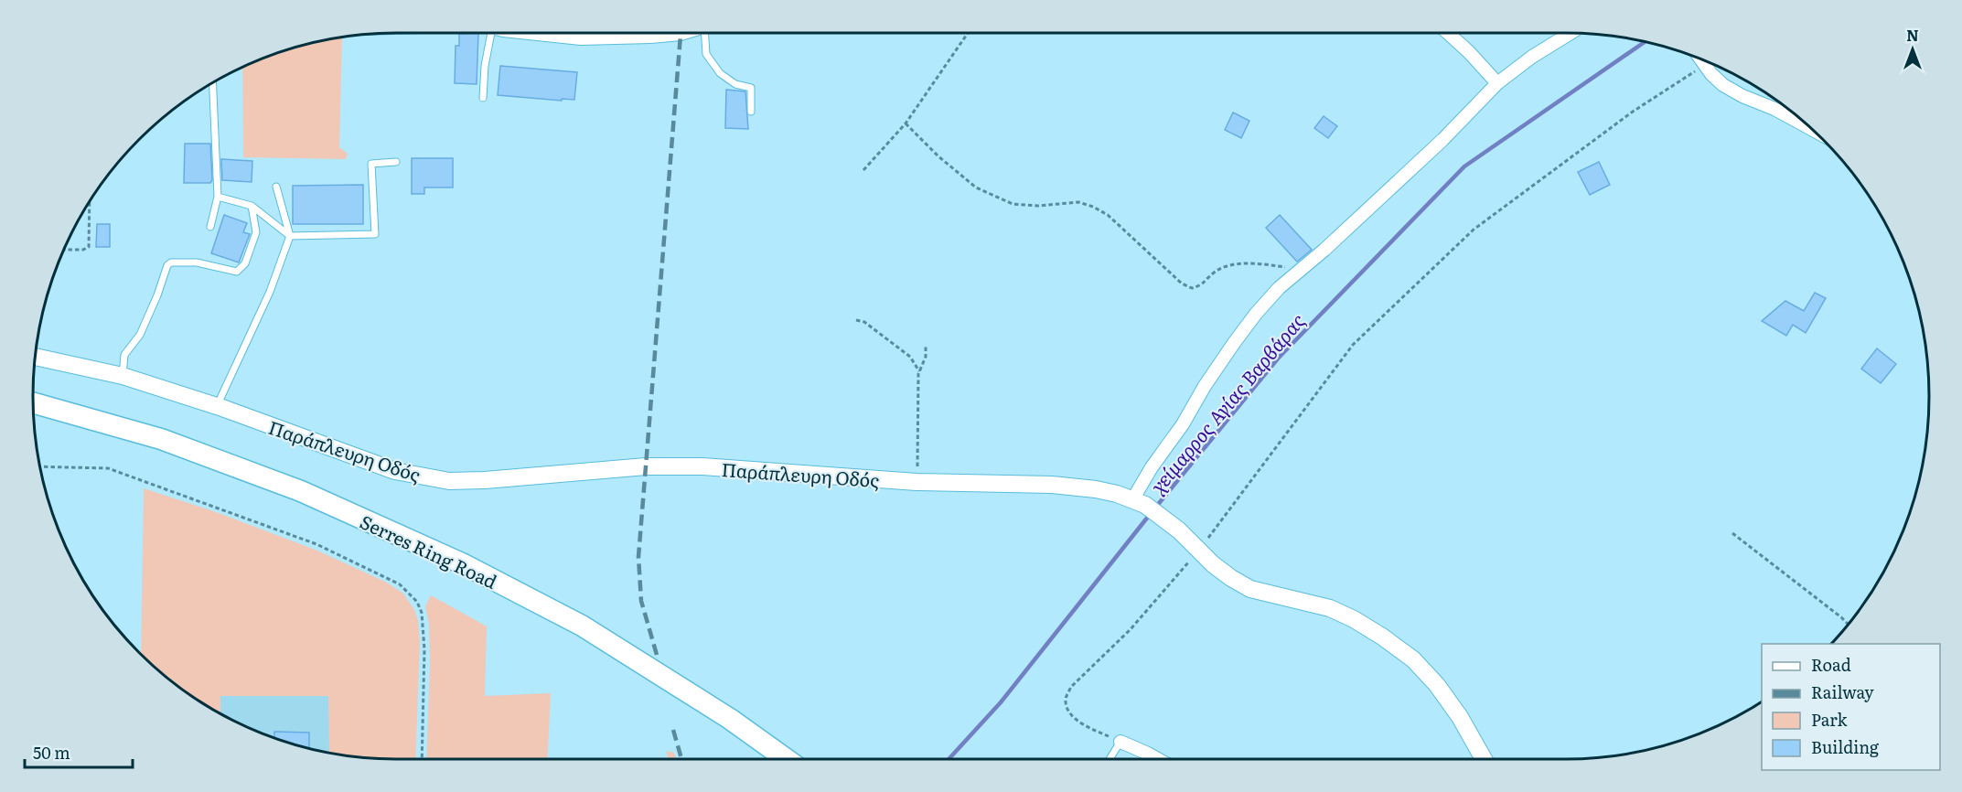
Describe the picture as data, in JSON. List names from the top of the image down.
{
  "streets": {
    "main road": ["Serres Ring Road"],
    "street": ["Παράπλευρη Οδός"]
  },
  "water": ["χείμαρρος Αγίας Βαρβάρας"],
  "legend": [
    "Road",
    "Railway",
    "Park",
    "Building"
  ],
  "scale_bar": "50 m",
  "north": "top"
}
